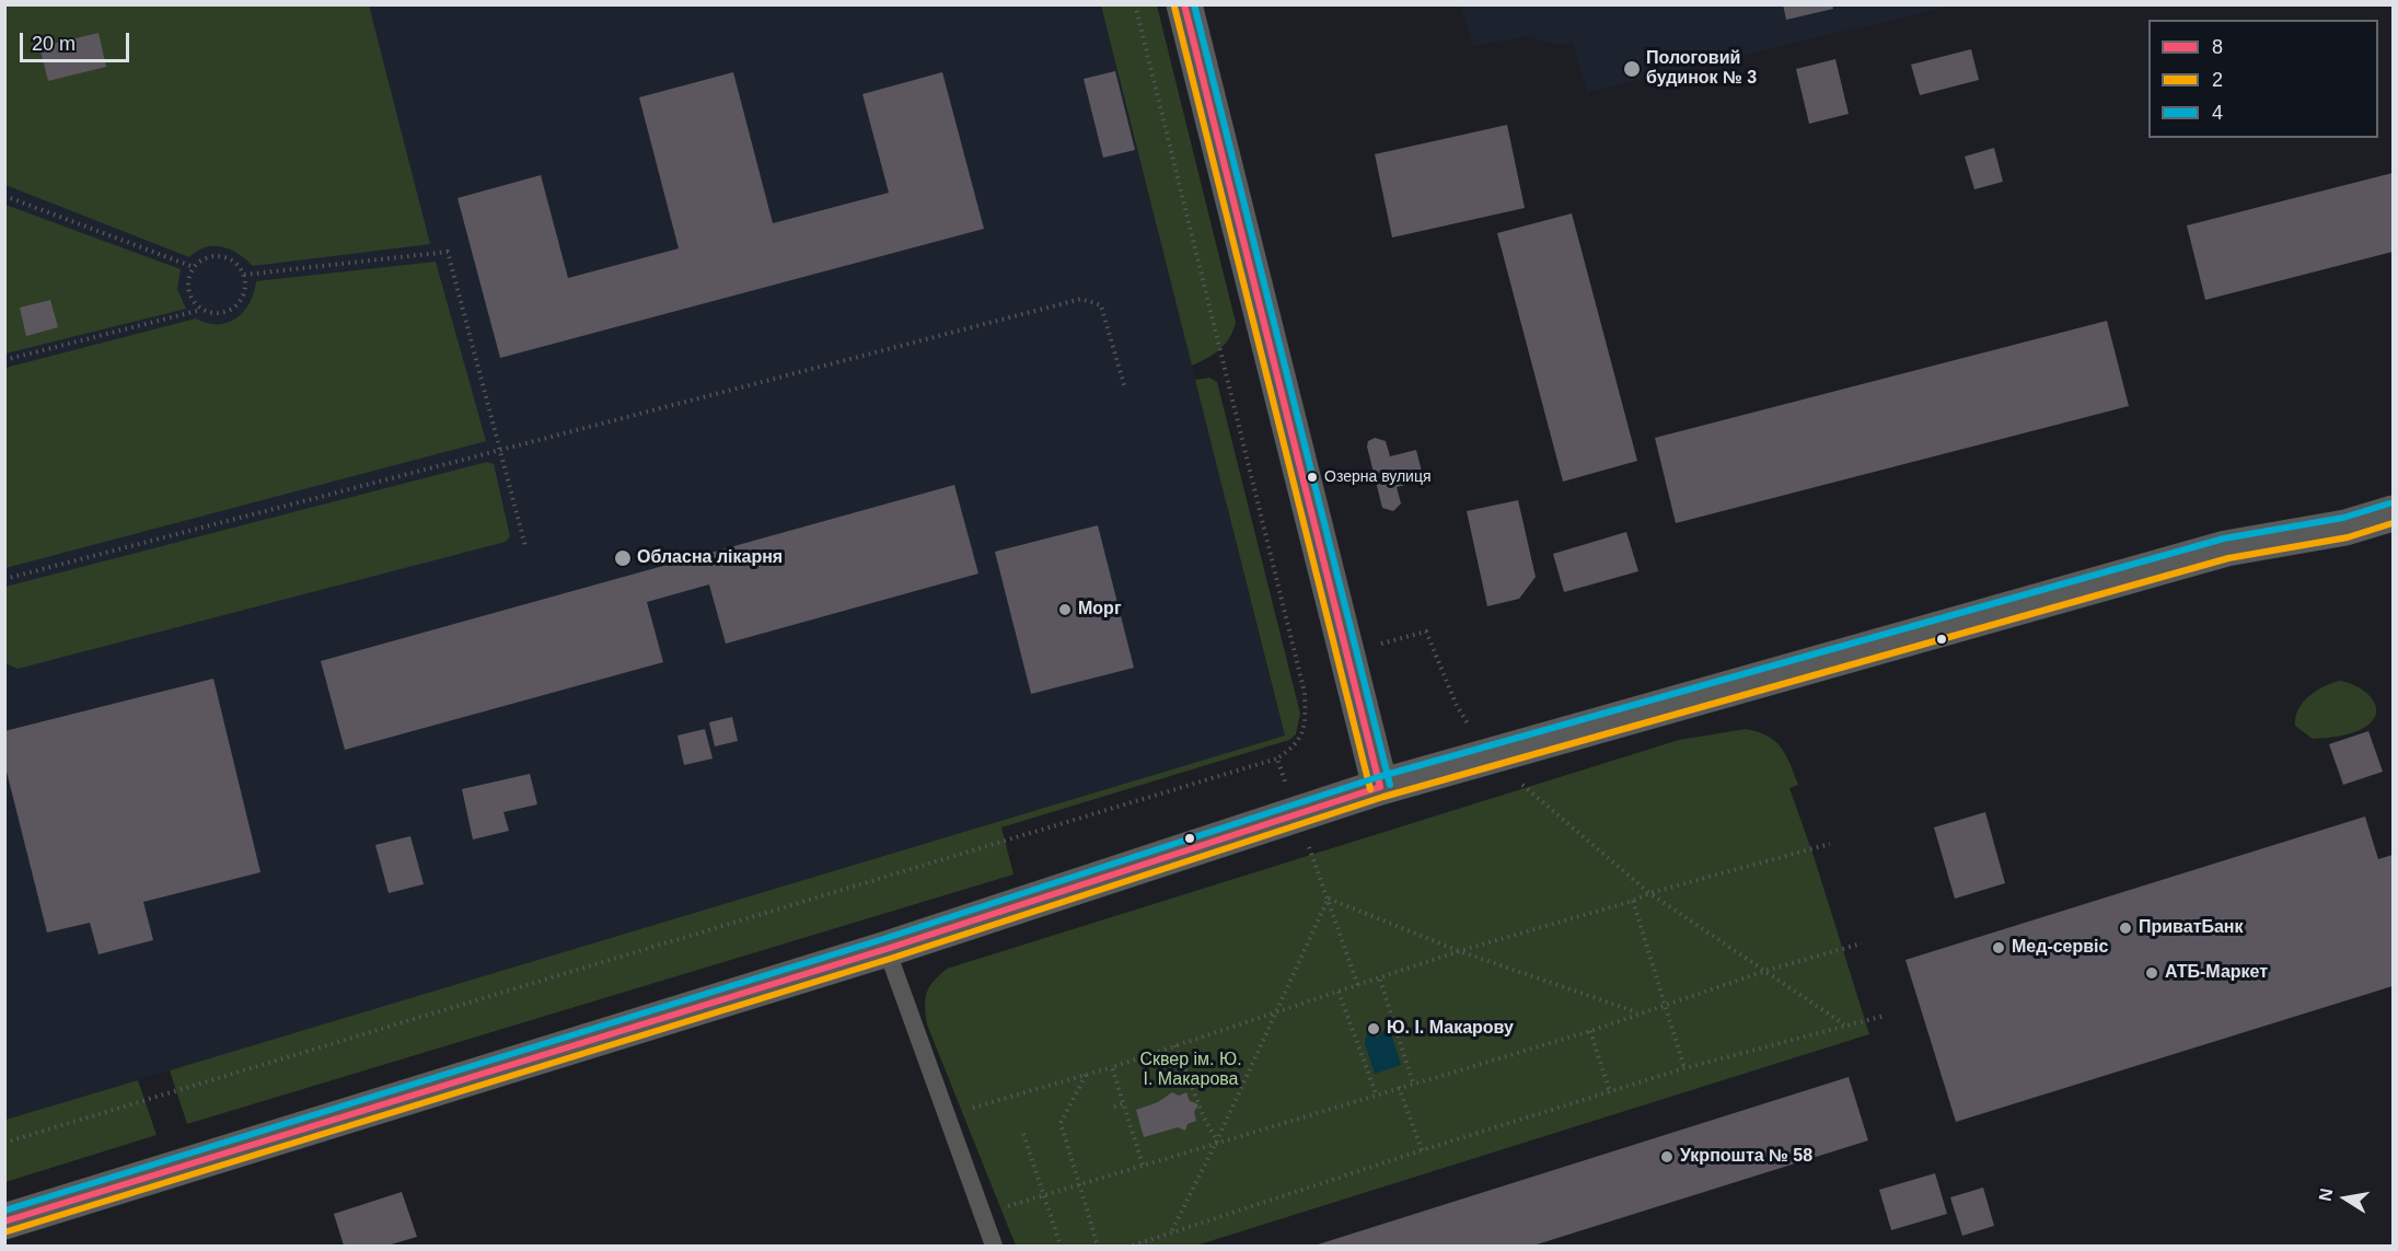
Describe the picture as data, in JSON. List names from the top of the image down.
{
  "parks": ["Сквер ім. Ю. І. Макарова"],
  "places": [
    "Пологовий будинок № 3",
    "Озерна вулиця",
    "Обласна лікарня",
    "Морг",
    "ПриватБанк",
    "Мед-сервіс",
    "АТБ-Маркет",
    "Ю. І. Макарову",
    "Укрпошта № 58"
  ],
  "lines": ["transit line 8", "transit line 4", "transit line 2"],
  "legend": ["8", "2", "4"],
  "scale_bar": "20 m",
  "north": "left"
}
